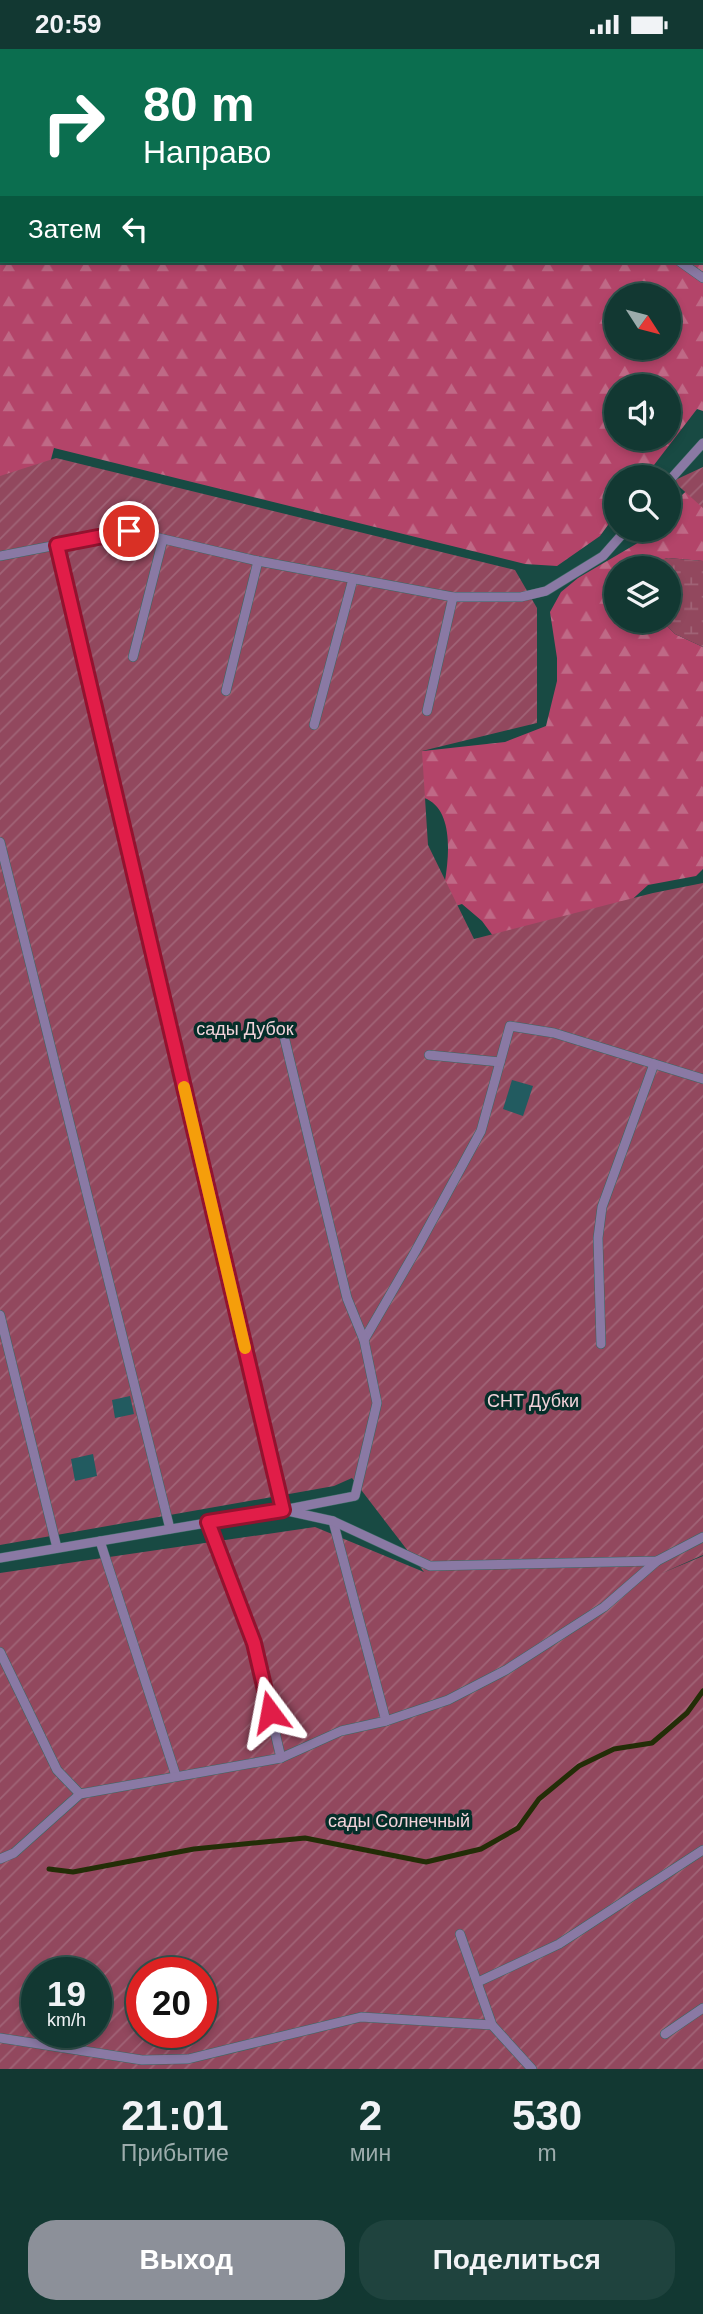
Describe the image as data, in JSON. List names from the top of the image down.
{
  "parks": ["сады Дубок", "СНТ Дубки", "сады Солнечный"],
  "north": "bottom right",
  "page": {
    "status": "20:59",
    "turn": ["80 m", "Направо"],
    "then": "Затем",
    "speed": "19 km/h",
    "limit": "20",
    "eta": [
      "21:01",
      "Прибытие",
      "2",
      "мин",
      "530",
      "m"
    ],
    "buttons": ["Выход", "Поделиться"]
  }
}
